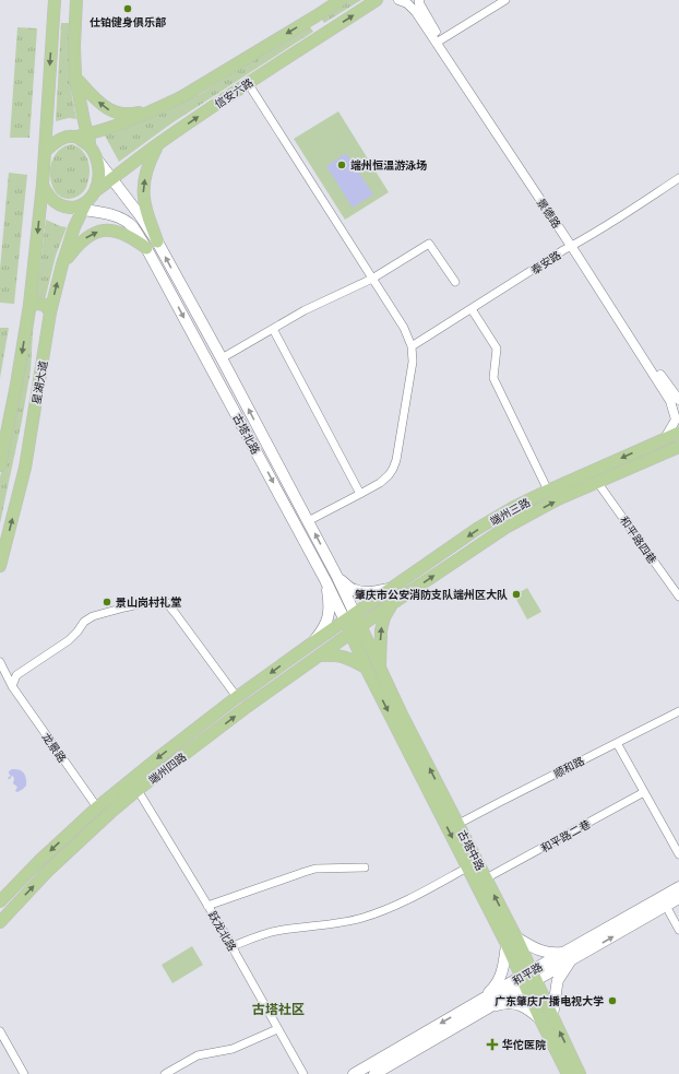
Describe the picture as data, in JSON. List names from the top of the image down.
{
  "streets": {
    "main road": [
      "信安六路",
      "星湖大道",
      "古塔北路",
      "端州三路",
      "端州四路",
      "古塔中路",
      "和平路"
    ],
    "street": [
      "景德路",
      "泰安路",
      "和平路四巷",
      "龙景路",
      "顺和路",
      "和平路二巷",
      "跃龙北路"
    ]
  },
  "crossings": [
    ["信安六路", "星湖大道"],
    ["信安六路", "古塔北路"],
    ["景德路", "泰安路"],
    ["景德路", "端州三路"],
    ["星湖大道", "古塔北路"],
    ["古塔北路", "端州三路"],
    ["古塔北路", "端州四路"],
    ["端州三路", "和平路四巷"],
    ["端州三路", "端州四路"],
    ["端州三路", "古塔中路"],
    ["龙景路", "端州四路"],
    ["顺和路", "古塔中路"],
    ["端州四路", "古塔中路"],
    ["端州四路", "跃龙北路"],
    ["和平路二巷", "古塔中路"],
    ["古塔中路", "和平路"]
  ],
  "districts": ["古塔社区"],
  "places": {
    "other": [
      "仕铂健身俱乐部",
      "端州恒温游泳场",
      "肇庆市公安消防支队端州区大队",
      "景山岗村礼堂",
      "广东肇庆广播电视大学"
    ],
    "health": ["华佗医院"]
  }
}
